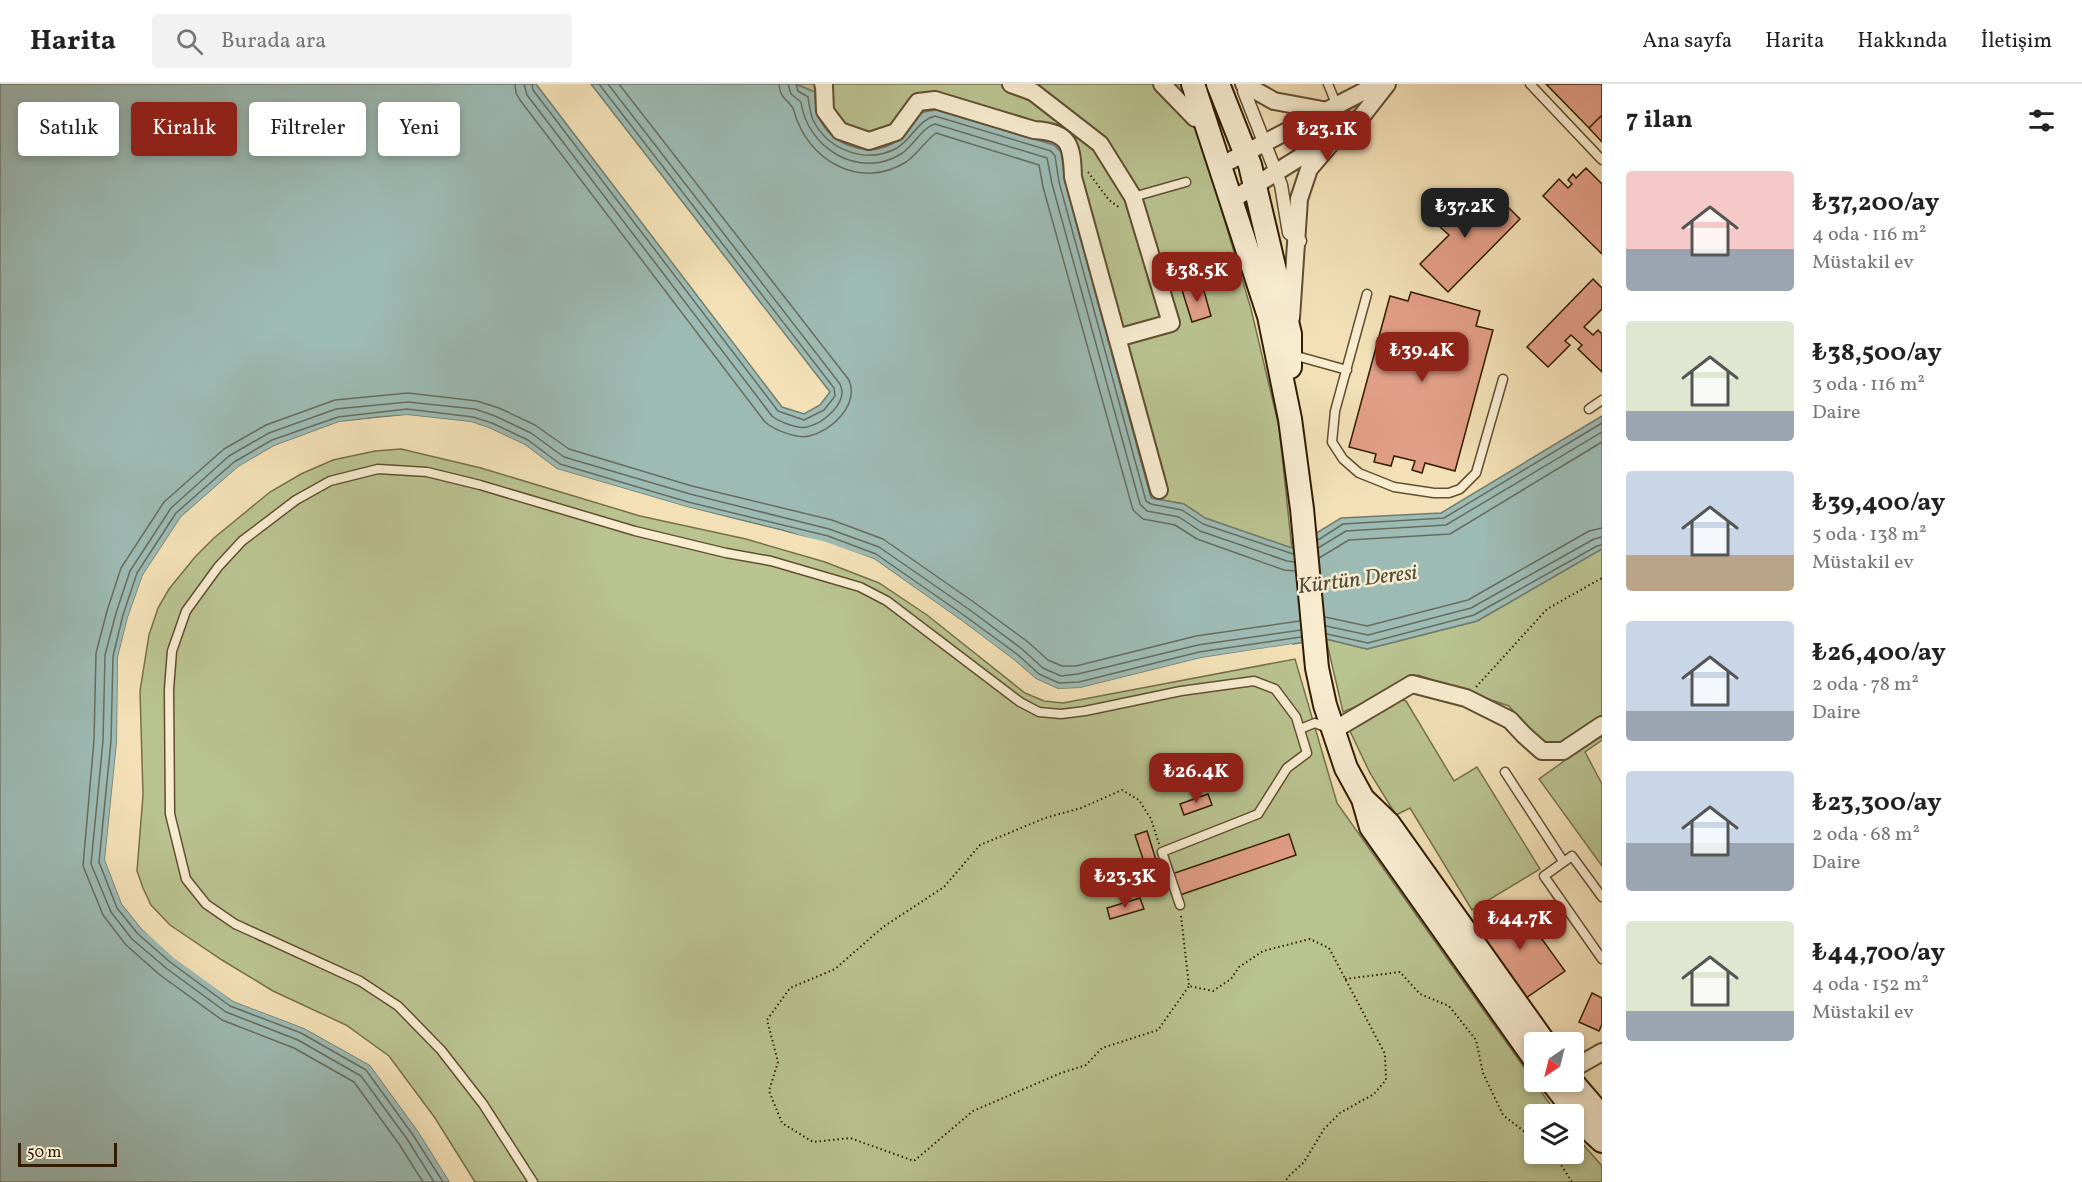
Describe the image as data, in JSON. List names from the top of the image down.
{
  "water": ["Kürtün Deresi"],
  "scale_bar": "50 m",
  "north": "bottom left",
  "page": {
    "header": "Harita",
    "search": "Burada ara",
    "nav": [
      "Ana sayfa",
      "Harita",
      "Hakkında",
      "İletişim"
    ],
    "heading": "7 ilan",
    "chip": [
      "Satılık",
      "Kiralık",
      "Filtreler",
      "Yeni"
    ],
    "price": [
      "₺23.1K",
      "₺37.2K",
      "₺38.5K",
      "₺39.4K",
      "₺26.4K",
      "₺23.3K",
      "₺44.7K"
    ],
    "list": [
      {
        "name": "₺37,200/ay",
        "note": "4 oda · 116 m² · Müstakil ev"
      },
      {
        "name": "₺38,500/ay",
        "note": "3 oda · 116 m² · Daire"
      },
      {
        "name": "₺39,400/ay",
        "note": "5 oda · 138 m² · Müstakil ev"
      },
      {
        "name": "₺26,400/ay",
        "note": "2 oda · 78 m² · Daire"
      },
      {
        "name": "₺23,300/ay",
        "note": "2 oda · 68 m² · Daire"
      },
      {
        "name": "₺44,700/ay",
        "note": "4 oda · 152 m² · Müstakil ev"
      }
    ],
    "scale": "50 m"
  }
}
